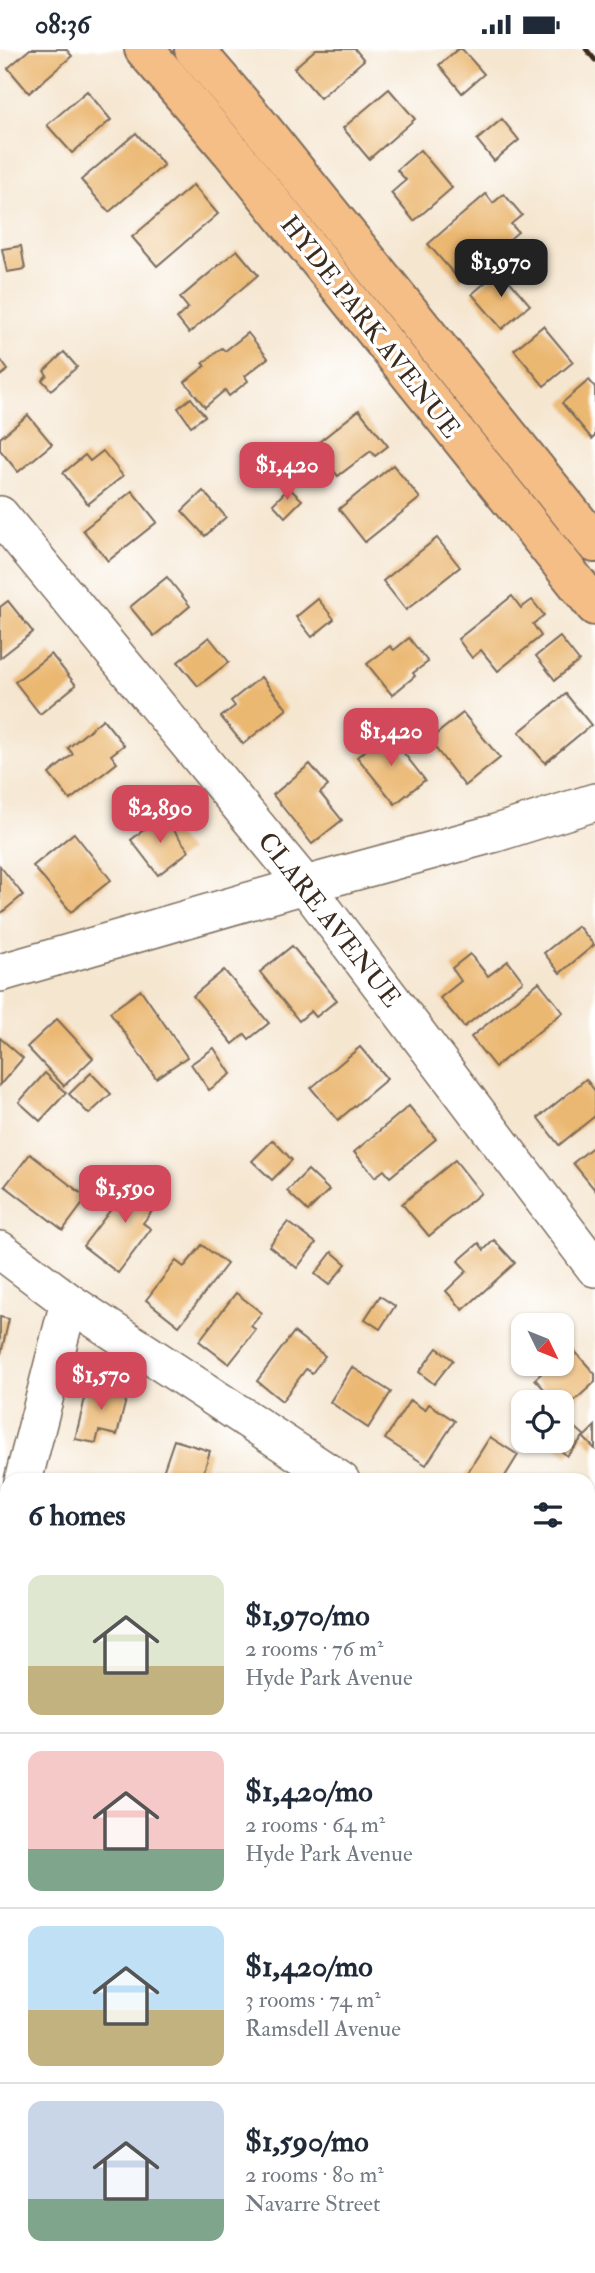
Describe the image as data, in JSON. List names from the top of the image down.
{
  "streets": {
    "main road": ["HYDE PARK AVENUE"],
    "street": ["CLARE AVENUE"]
  },
  "north": "bottom right",
  "page": {
    "status": "08:36",
    "price": [
      "$1,970",
      "$1,420",
      "$1,420",
      "$2,890",
      "$1,590",
      "$1,570"
    ],
    "heading": "6 homes",
    "list": [
      {
        "name": "$1,970/mo",
        "note": "2 rooms · 76 m² · Hyde Park Avenue"
      },
      {
        "name": "$1,420/mo",
        "note": "2 rooms · 64 m² · Hyde Park Avenue"
      },
      {
        "name": "$1,420/mo",
        "note": "3 rooms · 74 m² · Ramsdell Avenue"
      },
      {
        "name": "$1,590/mo",
        "note": "2 rooms · 80 m² · Navarre Street"
      }
    ]
  }
}
